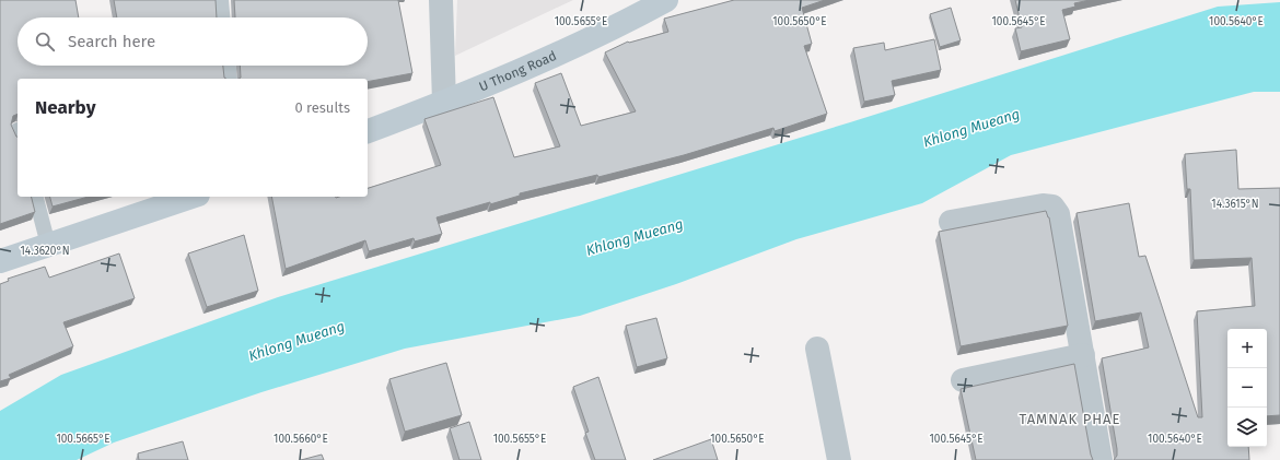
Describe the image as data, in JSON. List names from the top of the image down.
{
  "streets": {
    "main road": ["U Thong Road"]
  },
  "districts": ["TAMNAK PHAE"],
  "water": ["Khlong Mueang"],
  "page": {
    "search": "Search here",
    "heading": ["Nearby", "0 results"],
    "map_buttons": ["+", "−"]
  },
  "coordinates": [
    "100.5655°E",
    "100.5650°E",
    "100.5645°E",
    "100.5640°E",
    "14.3615°N",
    "14.3620°N",
    "100.5665°E",
    "100.5660°E"
  ]
}
